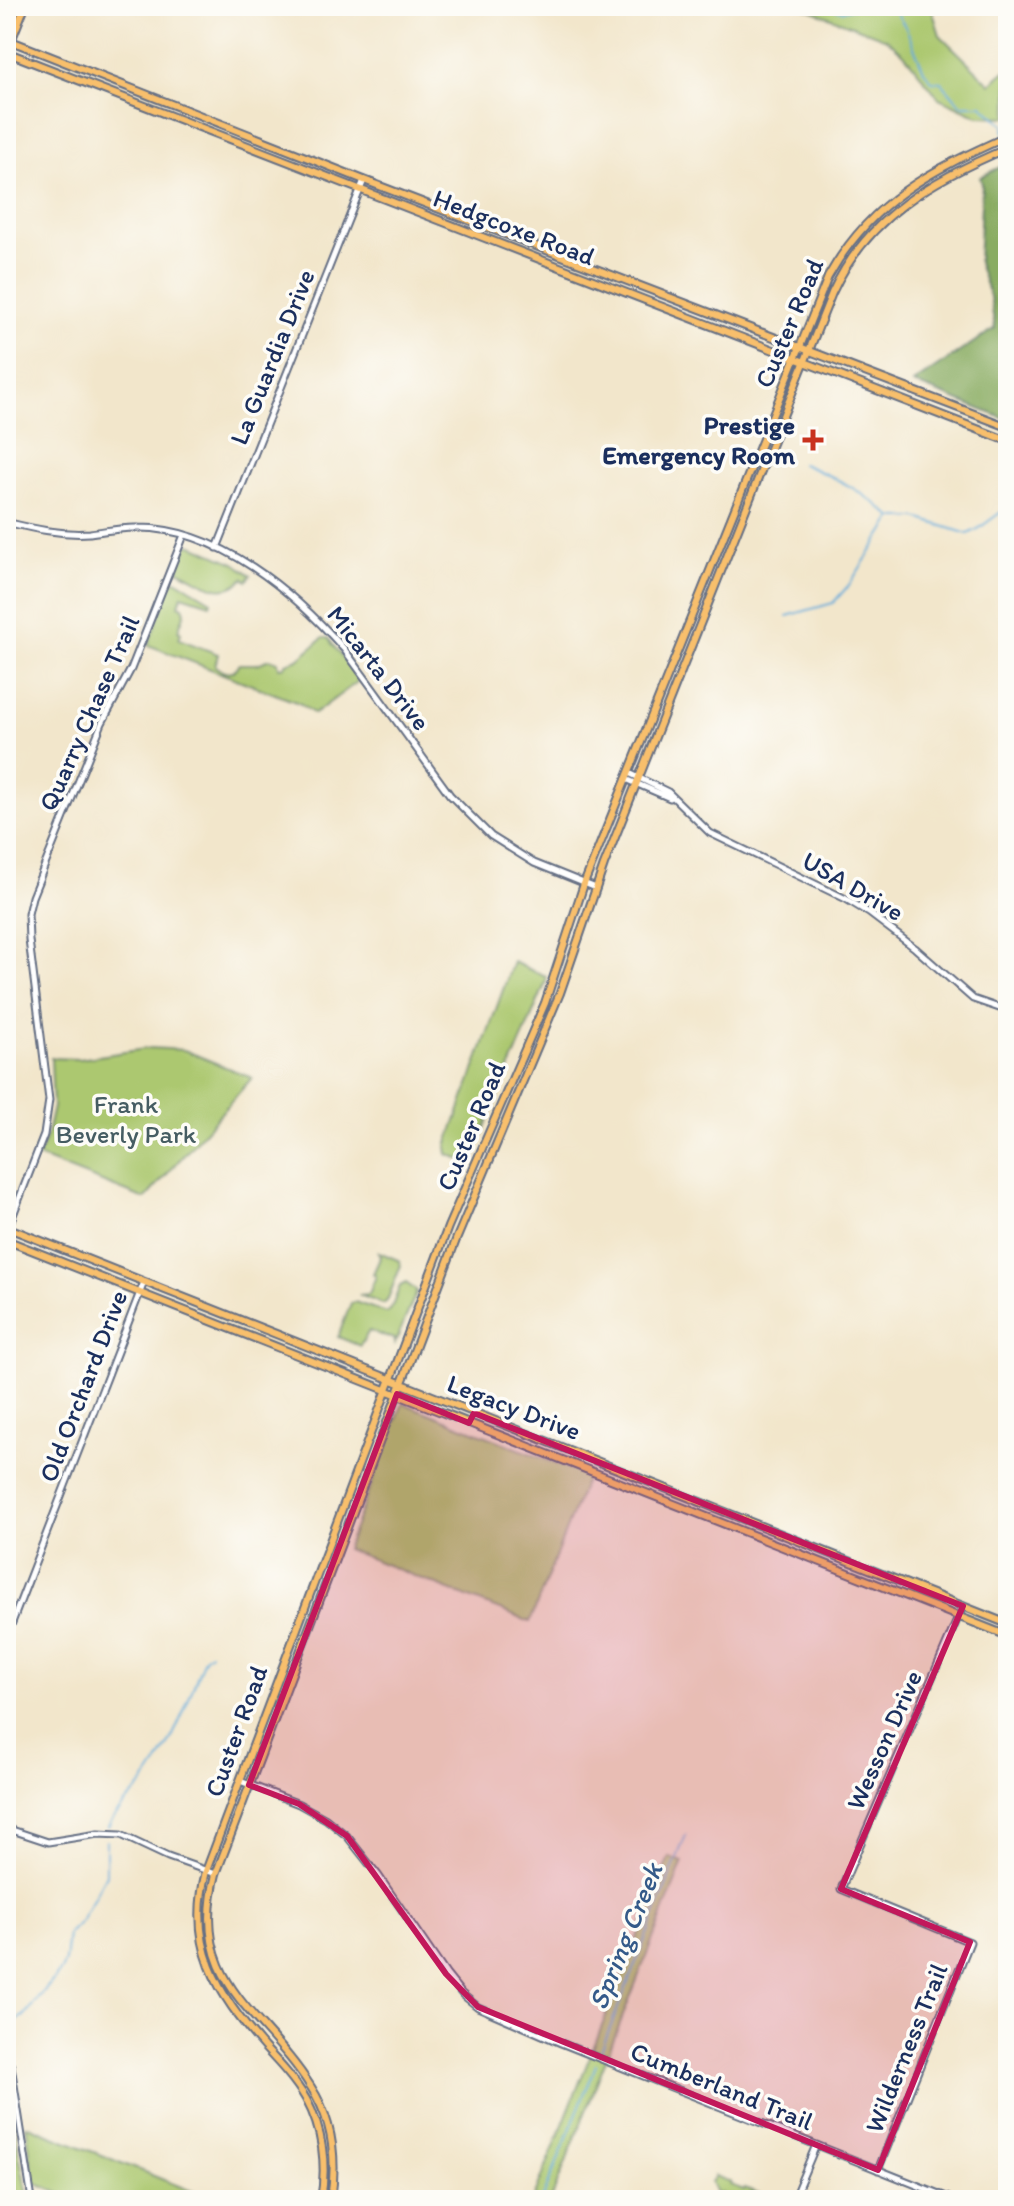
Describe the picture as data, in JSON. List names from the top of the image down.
{
  "streets": {
    "main road": ["Hedgcoxe Road", "Custer Road", "Legacy Drive"],
    "street": [
      "La Guardia Drive",
      "Micarta Drive",
      "Quarry Chase Trail",
      "USA Drive",
      "Old Orchard Drive",
      "Wesson Drive",
      "Wilderness Trail",
      "Cumberland Trail"
    ]
  },
  "crossings": [
    ["Hedgcoxe Road", "Custer Road"],
    ["Hedgcoxe Road", "La Guardia Drive"],
    ["Custer Road", "Micarta Drive"],
    ["Custer Road", "USA Drive"],
    ["Custer Road", "Legacy Drive"],
    ["Custer Road", "Cumberland Trail"],
    ["La Guardia Drive", "Micarta Drive"],
    ["Micarta Drive", "Quarry Chase Trail"],
    ["Quarry Chase Trail", "Legacy Drive"],
    ["Old Orchard Drive", "Legacy Drive"],
    ["Legacy Drive", "Wesson Drive"],
    ["Wesson Drive", "Wilderness Trail"],
    ["Wilderness Trail", "Cumberland Trail"]
  ],
  "water": ["Spring Creek"],
  "parks": ["Frank Beverly Park"],
  "places": {
    "health": ["Prestige Emergency Room"]
  }
}
